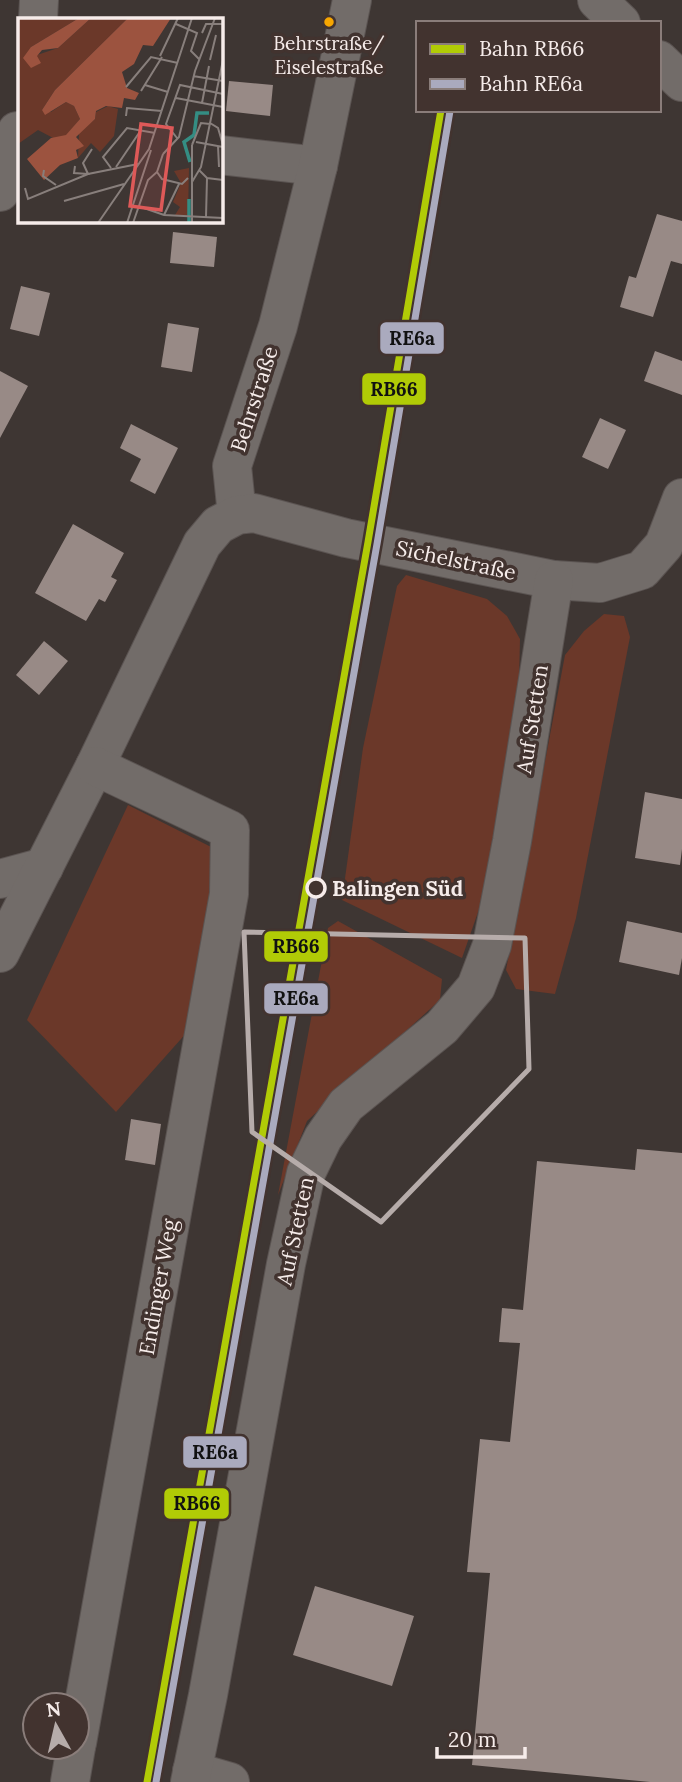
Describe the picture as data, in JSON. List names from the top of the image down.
{
  "streets": {
    "street": [
      "Behrstraße",
      "Sichelstraße",
      "Auf Stetten",
      "Endinger Weg"
    ]
  },
  "crossings": [
    ["Behrstraße", "Sichelstraße"],
    ["Sichelstraße", "Auf Stetten"]
  ],
  "places": ["Behrstraße/ Eiselestraße", "Balingen Süd"],
  "lines": ["rail line RB66", "rail line RE6a"],
  "legend": ["Bahn RB66", "Bahn RE6a"],
  "scale_bar": "20 m",
  "north": "top"
}
